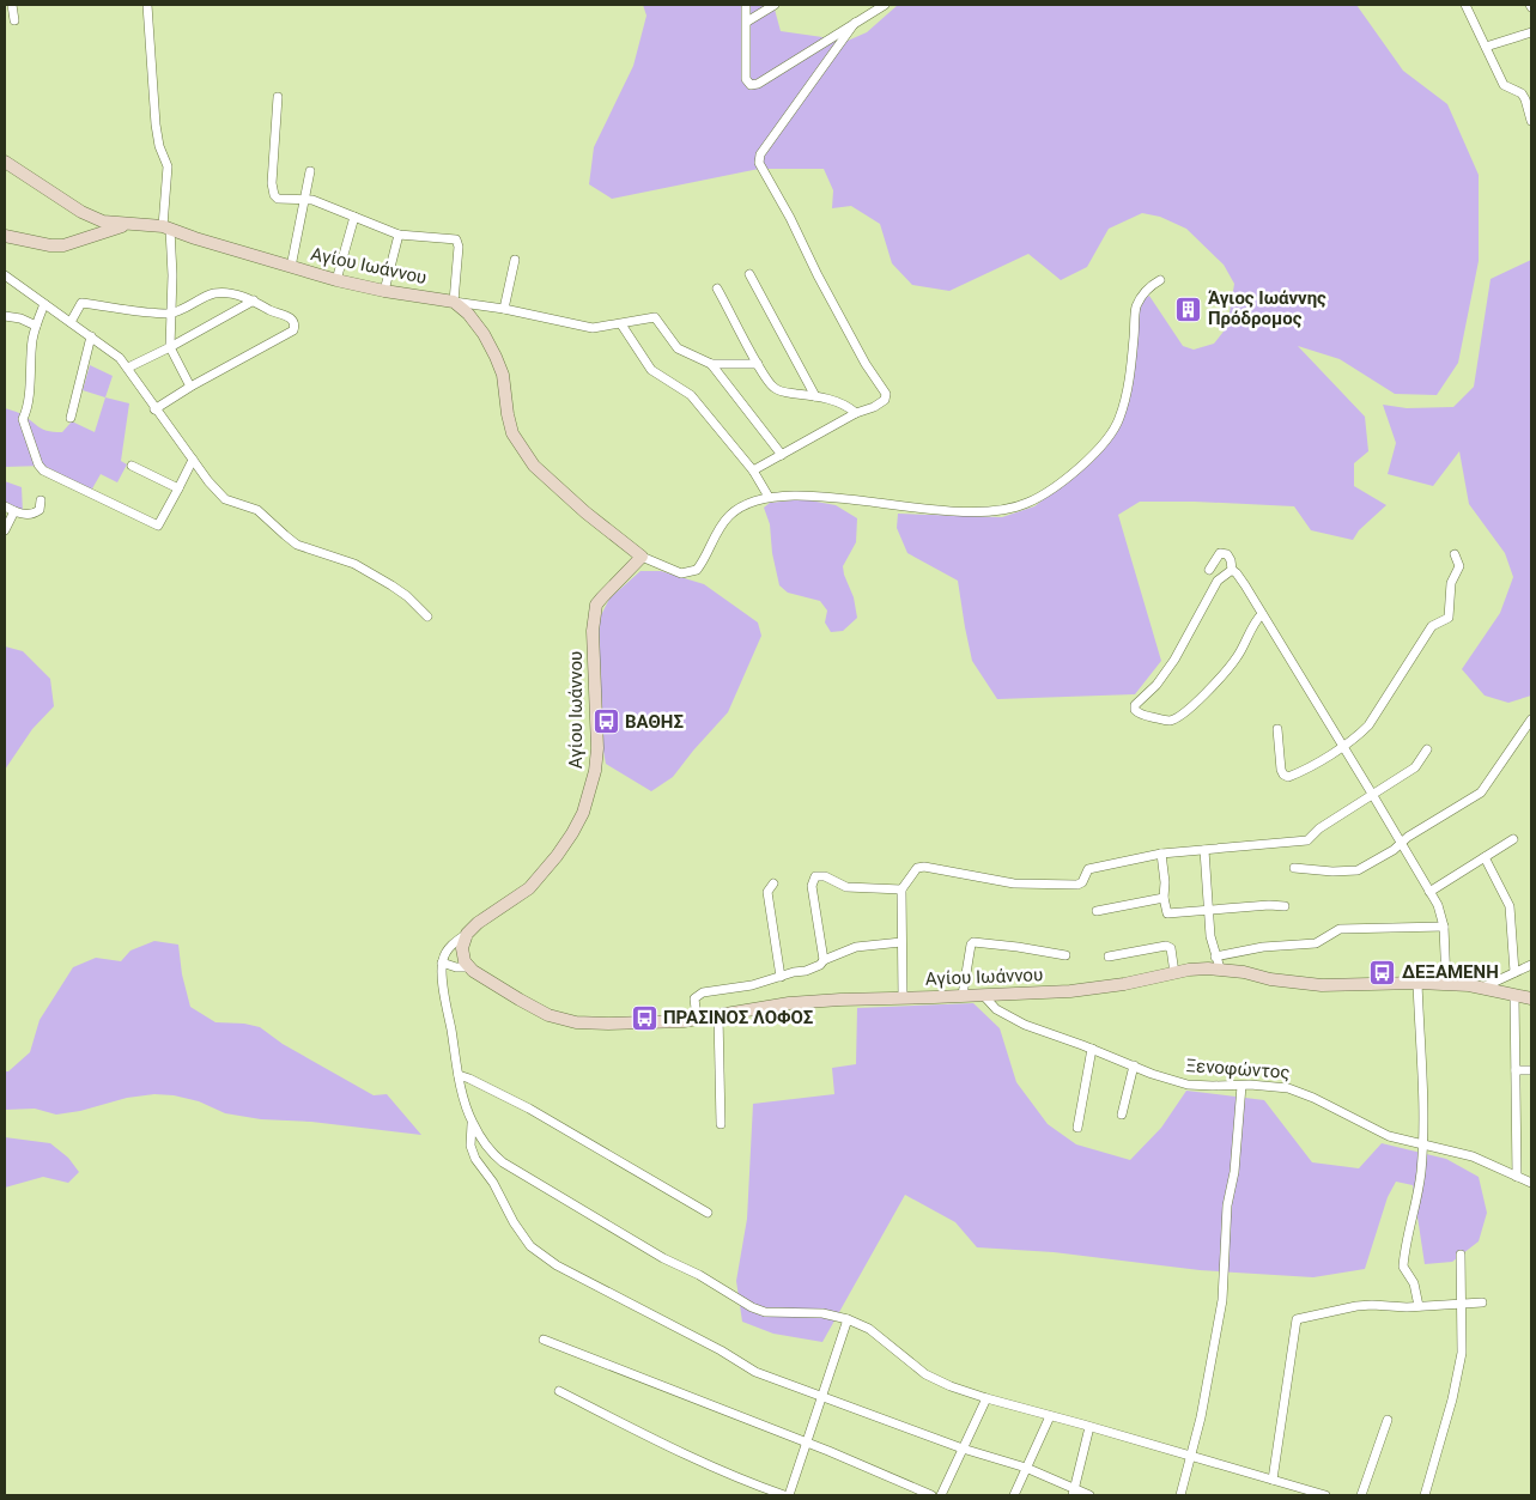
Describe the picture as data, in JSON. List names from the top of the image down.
{
  "streets": {
    "street": ["Αγίου Ιωάννου", "Ξενοφώντος"]
  },
  "crossings": [
    ["Αγίου Ιωάννου", "Ξενοφώντος"]
  ],
  "places": {
    "building": ["Άγιος Ιωάννης Πρόδρομος"],
    "bus stop": ["ΒΑΘΗΣ", "ΔΕΞΑΜΕΝΗ", "ΠΡΑΣΙΝΟΣ ΛΟΦΟΣ"]
  }
}
